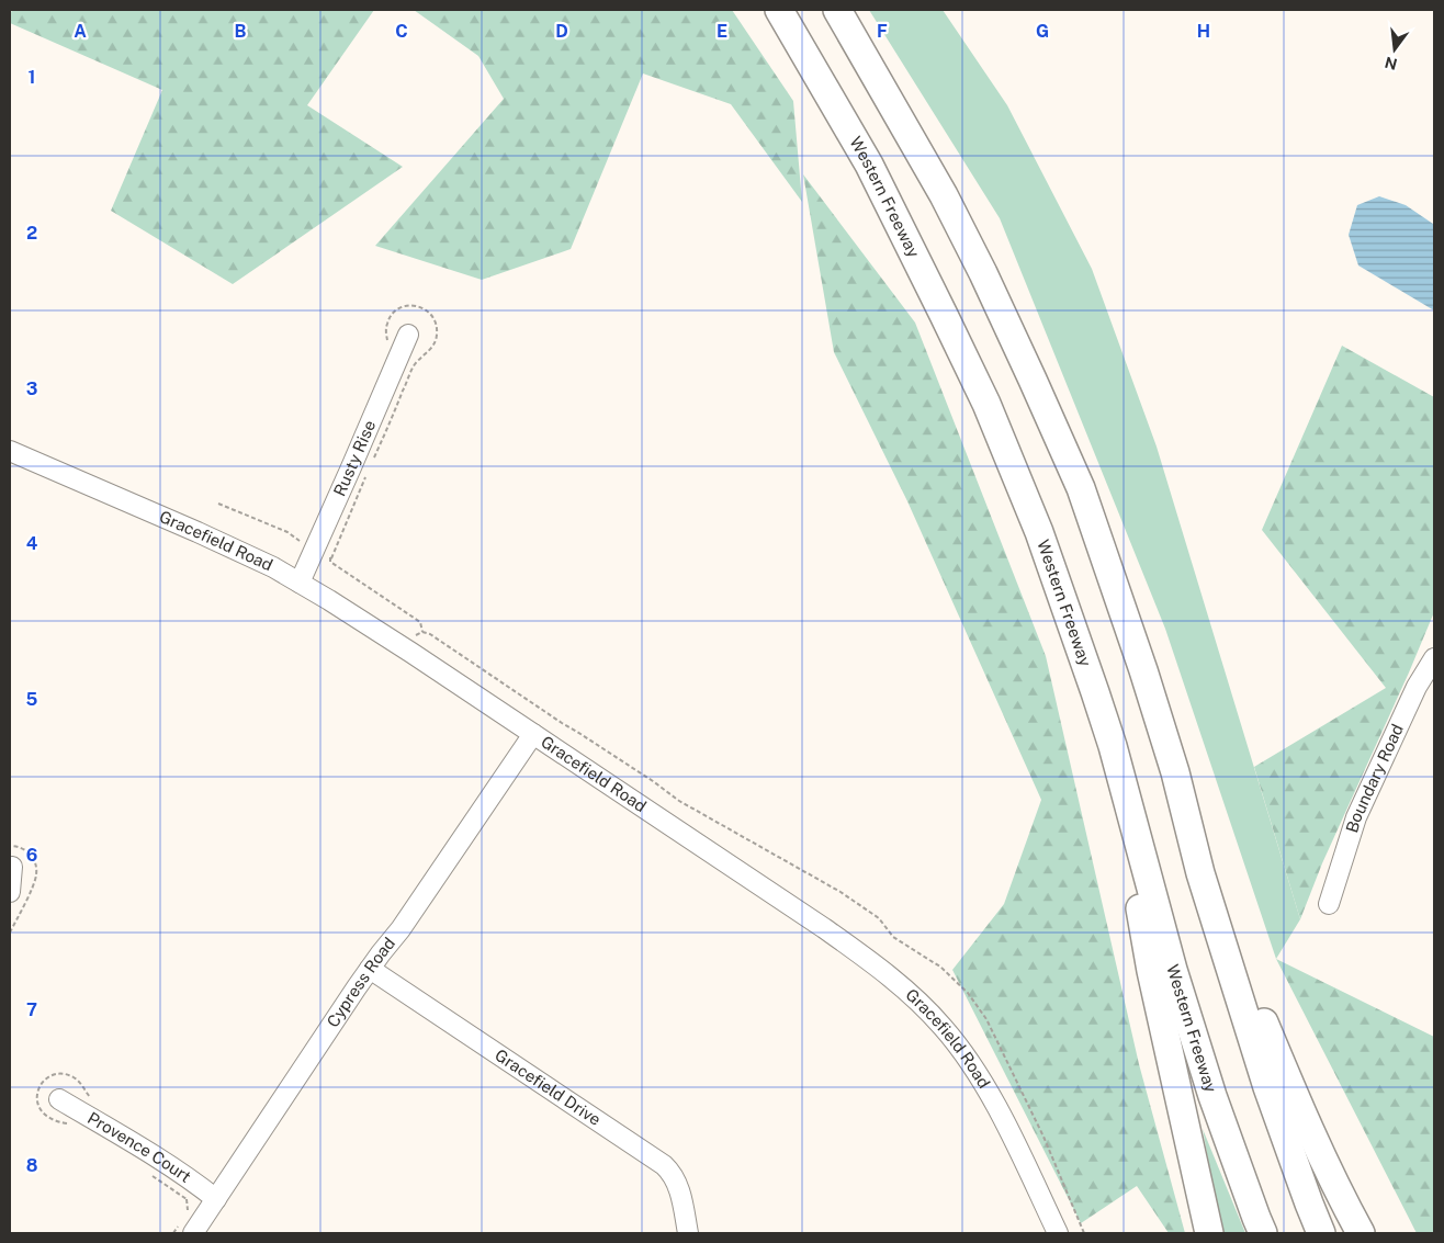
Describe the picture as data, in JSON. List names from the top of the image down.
{
  "streets": {
    "highway": ["Western Freeway"],
    "street": [
      "Rusty Rise",
      "Gracefield Road",
      "Boundary Road",
      "Cypress Road",
      "Gracefield Drive",
      "Provence Court"
    ]
  },
  "crossings": [
    ["Rusty Rise", "Gracefield Road"],
    ["Gracefield Road", "Cypress Road"],
    ["Cypress Road", "Gracefield Drive"],
    ["Cypress Road", "Provence Court"]
  ],
  "north": "bottom",
  "grid": {
    "columns": [
      "A",
      "B",
      "C",
      "D",
      "E",
      "F",
      "G",
      "H"
    ],
    "rows": [
      "1",
      "2",
      "3",
      "4",
      "5",
      "6",
      "7",
      "8"
    ]
  }
}
